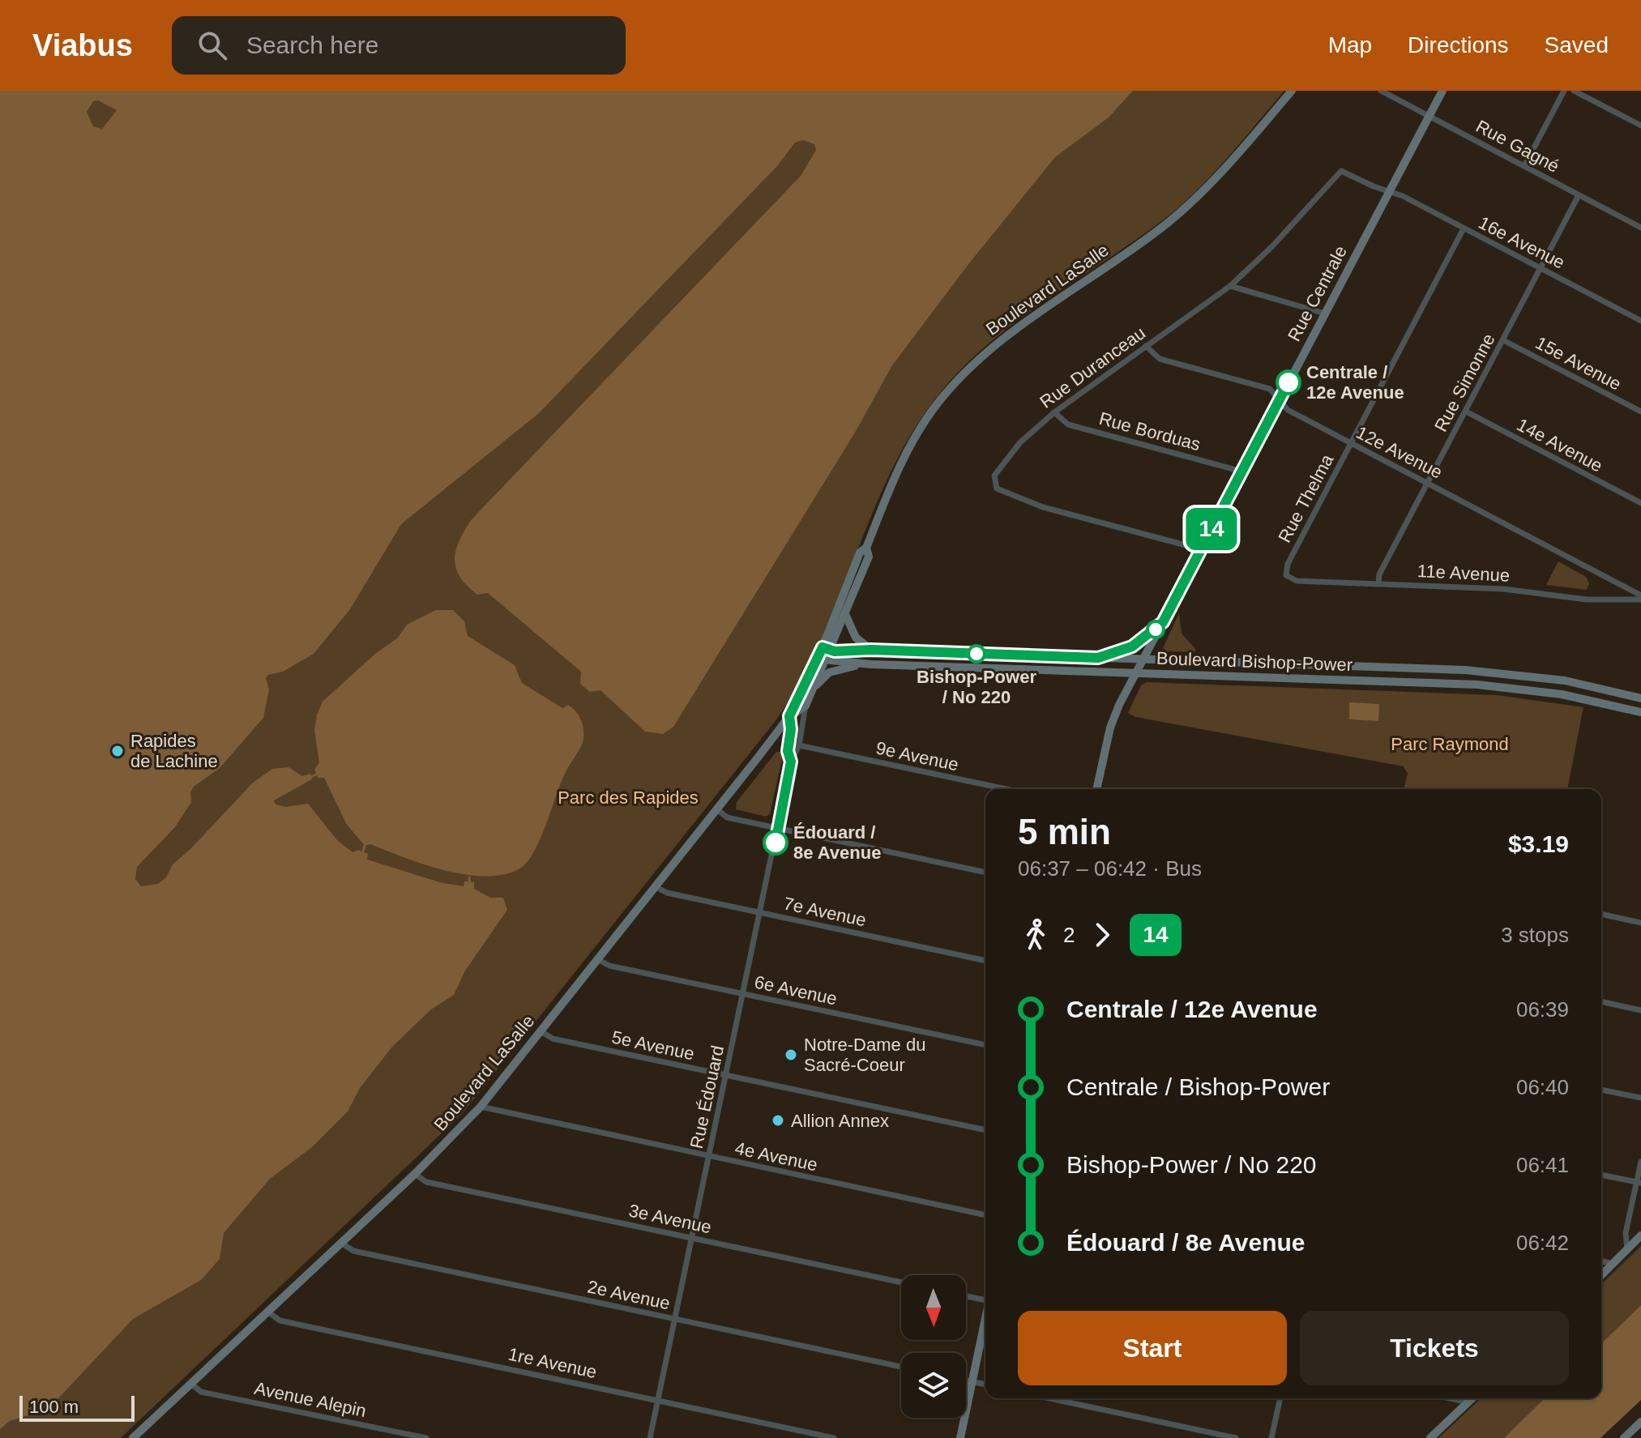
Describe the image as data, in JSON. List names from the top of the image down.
{
  "streets": {
    "street": [
      "Rue Gagné",
      "16e Avenue",
      "Boulevard LaSalle",
      "Rue Centrale",
      "15e Avenue",
      "Rue Duranceau",
      "Rue Simonne",
      "Rue Borduas",
      "14e Avenue",
      "12e Avenue",
      "Rue Thelma",
      "11e Avenue",
      "Boulevard Bishop-Power",
      "9e Avenue",
      "7e Avenue",
      "6e Avenue",
      "5e Avenue",
      "Rue Édouard",
      "4e Avenue",
      "3e Avenue",
      "2e Avenue",
      "1re Avenue",
      "Avenue Alepin"
    ]
  },
  "crossings": [
    ["Rue Gagné", "Rue Centrale"],
    ["Rue Gagné", "Rue Simonne"],
    ["16e Avenue", "Rue Centrale"],
    ["16e Avenue", "Rue Duranceau"],
    ["16e Avenue", "Rue Simonne"],
    ["16e Avenue", "Rue Thelma"],
    ["Boulevard LaSalle", "Boulevard Bishop-Power"],
    ["Boulevard LaSalle", "7e Avenue"],
    ["Boulevard LaSalle", "6e Avenue"],
    ["Boulevard LaSalle", "5e Avenue"],
    ["Boulevard LaSalle", "Rue Édouard"],
    ["Boulevard LaSalle", "4e Avenue"],
    ["Boulevard LaSalle", "3e Avenue"],
    ["Boulevard LaSalle", "2e Avenue"],
    ["Boulevard LaSalle", "1re Avenue"],
    ["Boulevard LaSalle", "Avenue Alepin"],
    ["Rue Centrale", "Rue Duranceau"],
    ["Rue Centrale", "Rue Borduas"],
    ["Rue Centrale", "12e Avenue"],
    ["Rue Centrale", "Boulevard Bishop-Power"],
    ["15e Avenue", "Rue Simonne"],
    ["Rue Duranceau", "Rue Borduas"],
    ["Rue Duranceau", "12e Avenue"],
    ["Rue Simonne", "14e Avenue"],
    ["Rue Simonne", "12e Avenue"],
    ["Rue Simonne", "11e Avenue"],
    ["12e Avenue", "Rue Thelma"],
    ["12e Avenue", "11e Avenue"],
    ["Rue Thelma", "11e Avenue"],
    ["9e Avenue", "Rue Édouard"],
    ["7e Avenue", "Rue Édouard"],
    ["6e Avenue", "Rue Édouard"],
    ["5e Avenue", "Rue Édouard"],
    ["Rue Édouard", "4e Avenue"],
    ["Rue Édouard", "3e Avenue"],
    ["Rue Édouard", "2e Avenue"],
    ["Rue Édouard", "1re Avenue"]
  ],
  "parks": ["Parc Raymond", "Parc des Rapides"],
  "places": [
    "Centrale / 12e Avenue",
    "Bishop-Power / No 220",
    "Rapides de Lachine",
    "Édouard / 8e Avenue",
    "Notre-Dame du Sacré-Coeur",
    "Allion Annex"
  ],
  "lines": ["bus line 14"],
  "scale_bar": "100 m",
  "north": "bottom",
  "page": {
    "header": "Viabus",
    "search": "Search here",
    "nav": ["Map", "Directions", "Saved"],
    "on_map": "14",
    "heading": ["5 min", "06:37 – 06:42 · Bus", "$3.19"],
    "legs": ["2", "14", "3 stops"],
    "list": [
      {
        "name": "Centrale / 12e Avenue",
        "value": "06:39"
      },
      {
        "name": "Centrale / Bishop-Power",
        "value": "06:40"
      },
      {
        "name": "Bishop-Power / No 220",
        "value": "06:41"
      },
      {
        "name": "Édouard / 8e Avenue",
        "value": "06:42"
      }
    ],
    "buttons": ["Start", "Tickets"],
    "scale": "100 m"
  }
}
